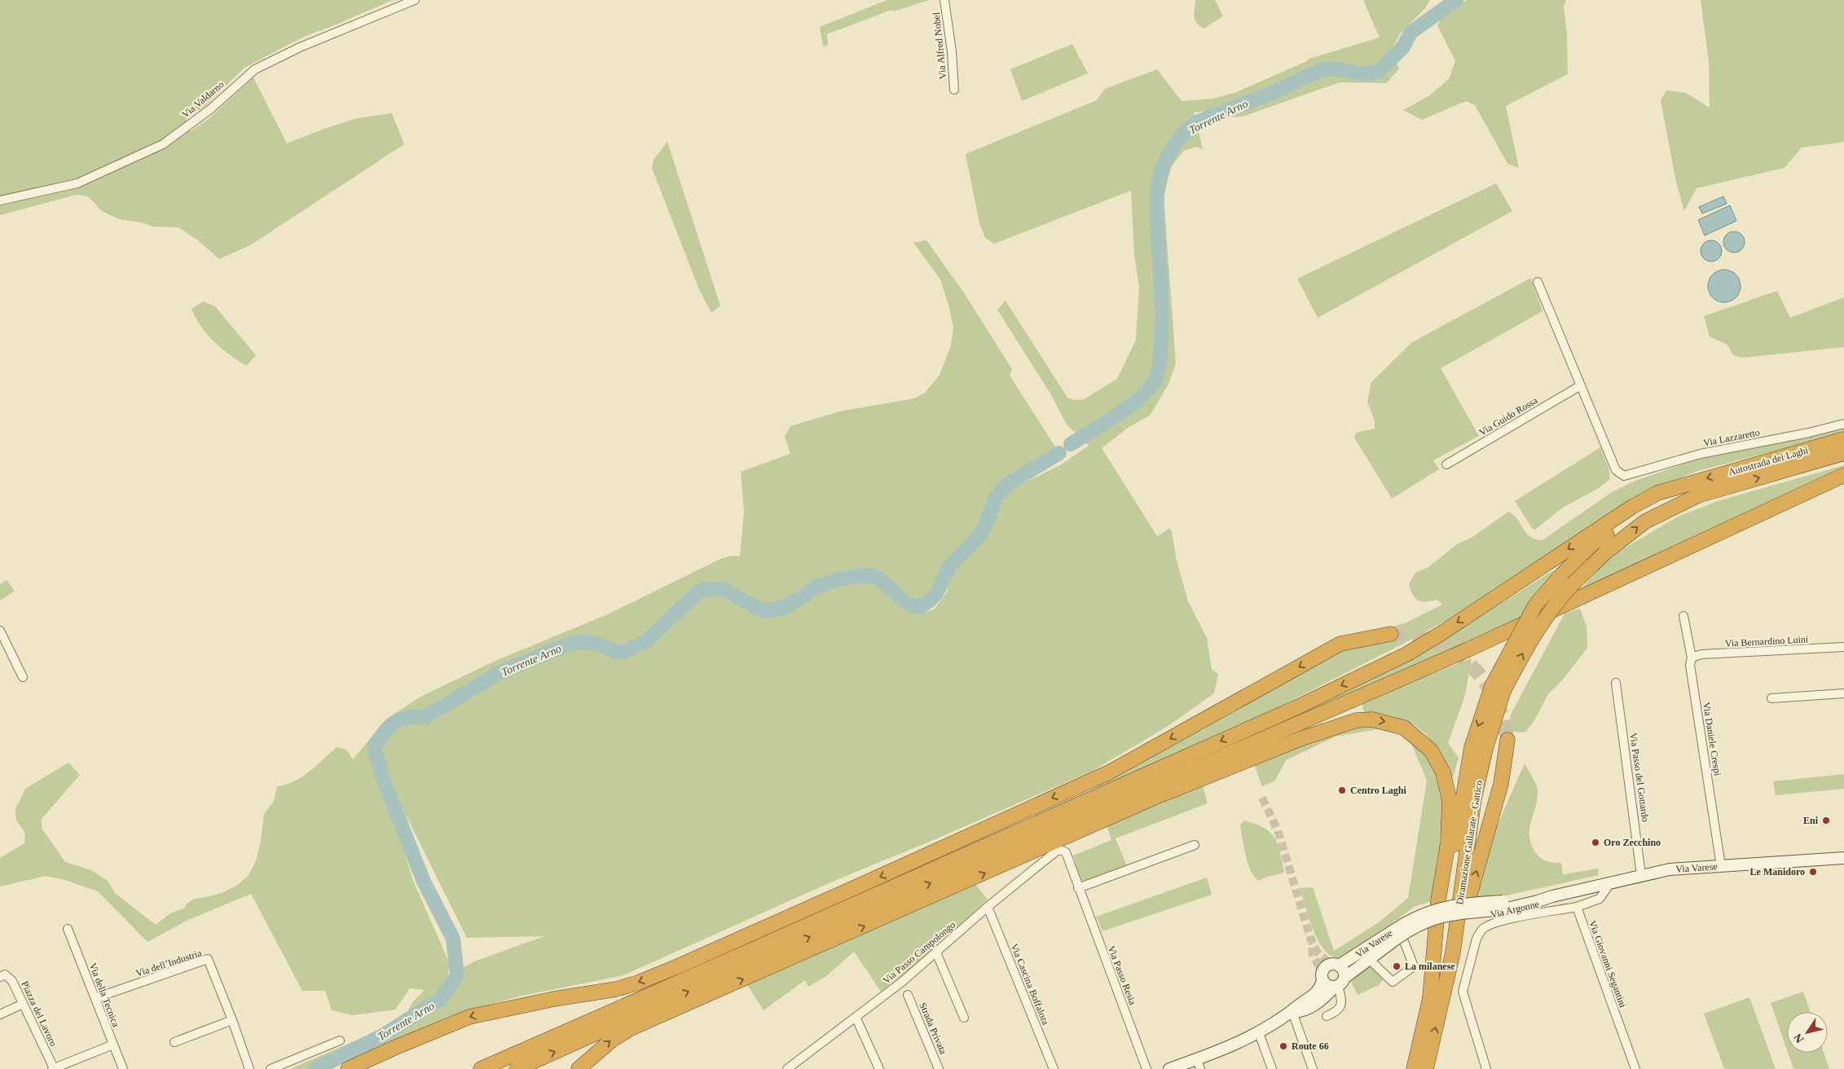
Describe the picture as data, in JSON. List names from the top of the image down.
{
  "streets": {
    "highway": ["Autostrada dei Laghi", "Diramazione Gallarate - Gattico"],
    "main road": ["Via Varese"],
    "street": [
      "Via Alfred Nobel",
      "Via Valdarno",
      "Via Guido Rossa",
      "Via Lazzaretto",
      "Via Bernardino Luini",
      "Via Daniele Crespi",
      "Via Passo del Gottardo",
      "Via Argonne",
      "Via Passo Campolongo",
      "Via dell’Industria",
      "Via Giovanni Segantini",
      "Via Passo Resia",
      "Via Cascina Boffalora",
      "Via della Tecnica",
      "Piazza del Lavoro",
      "Strada Privata"
    ]
  },
  "crossings": [
    ["Via Guido Rossa", "Via Lazzaretto"],
    ["Autostrada dei Laghi", "Diramazione Gallarate - Gattico"],
    ["Via Bernardino Luini", "Via Daniele Crespi"],
    ["Via Daniele Crespi", "Via Varese"],
    ["Via Passo del Gottardo", "Via Varese"],
    ["Via Argonne", "Via Giovanni Segantini"],
    ["Via Passo Campolongo", "Via Passo Resia"],
    ["Via Passo Campolongo", "Via Cascina Boffalora"],
    ["Via dell’Industria", "Via della Tecnica"],
    ["Via della Tecnica", "Piazza del Lavoro"]
  ],
  "water": ["Torrente Arno"],
  "places": [
    "Centro Laghi",
    "Eni",
    "Oro Zecchino",
    "Le Manidoro",
    "La milanese",
    "Route 66"
  ],
  "north": "bottom left"
}
